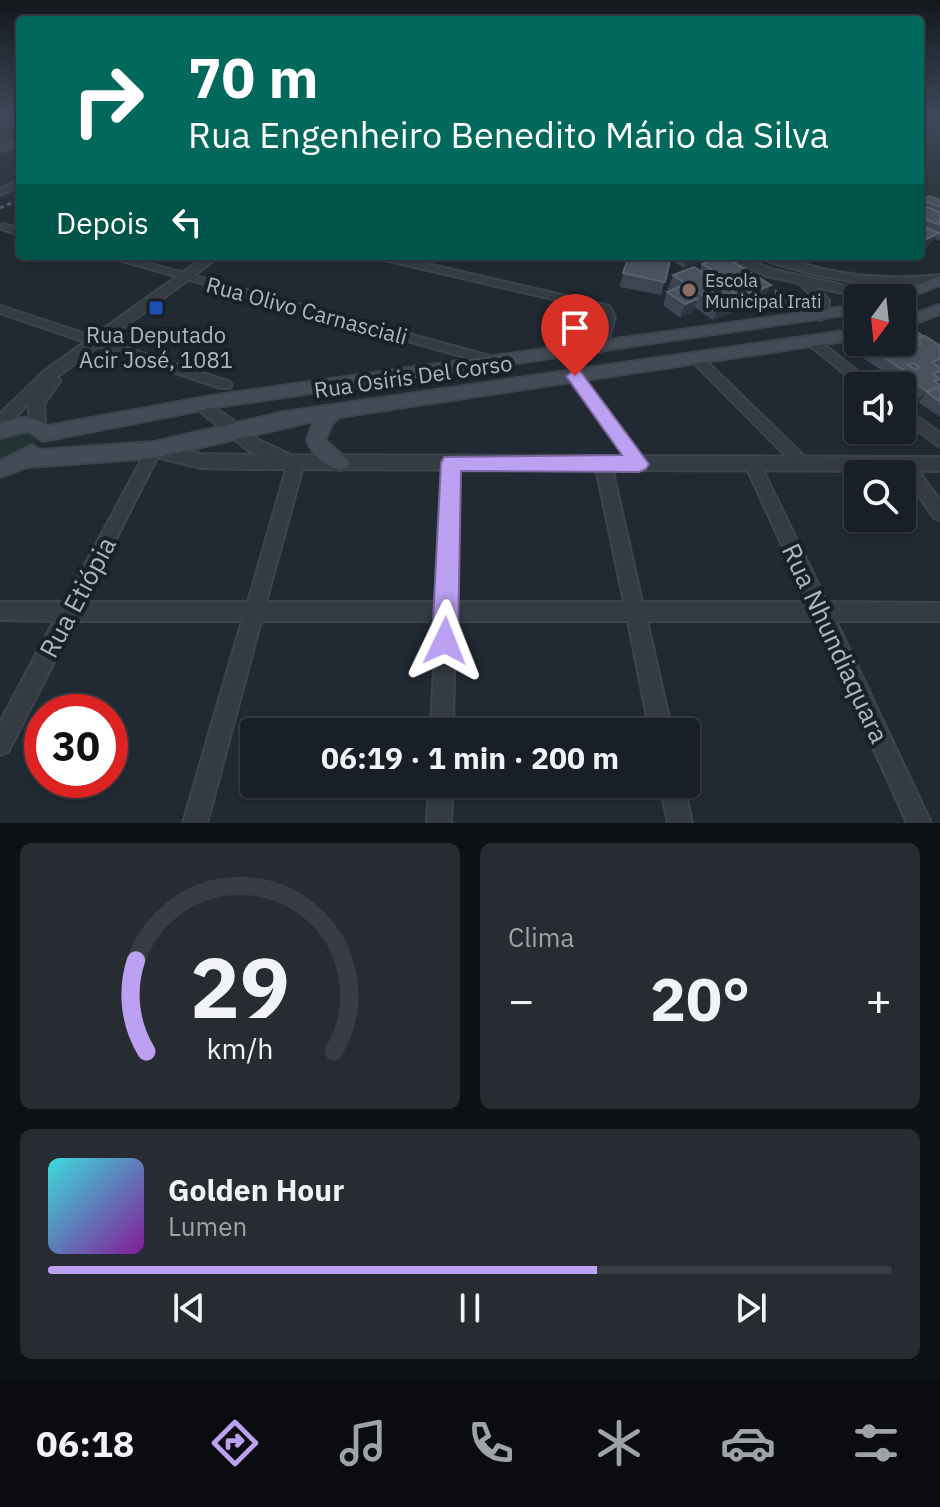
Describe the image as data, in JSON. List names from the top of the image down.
{
  "streets": {
    "main road": ["Rua Osíris Del Corso"],
    "street": ["Rua Olivo Carnasciali", "Rua Etiópia", "Rua Nhundiaquara"]
  },
  "crossings": [
    ["Rua Olivo Carnasciali", "Rua Osíris Del Corso"],
    ["Rua Osíris Del Corso", "Rua Etiópia"]
  ],
  "places": {
    "other": ["Escola Municipal Irati"],
    "transit": ["Rua Deputado Acir José, 1081"]
  },
  "north": "bottom",
  "page": {
    "turn": ["70 m", "Rua Engenheiro Benedito Mário da Silva"],
    "then": "Depois",
    "limit": "30",
    "trip": "06:19 · 1 min · 200 m",
    "tile": "Clima",
    "heat": ["−", "20°", "+"],
    "song": ["Golden Hour", "Lumen"],
    "tabs": "06:18",
    "gauge": ["29", "km/h"]
  }
}
